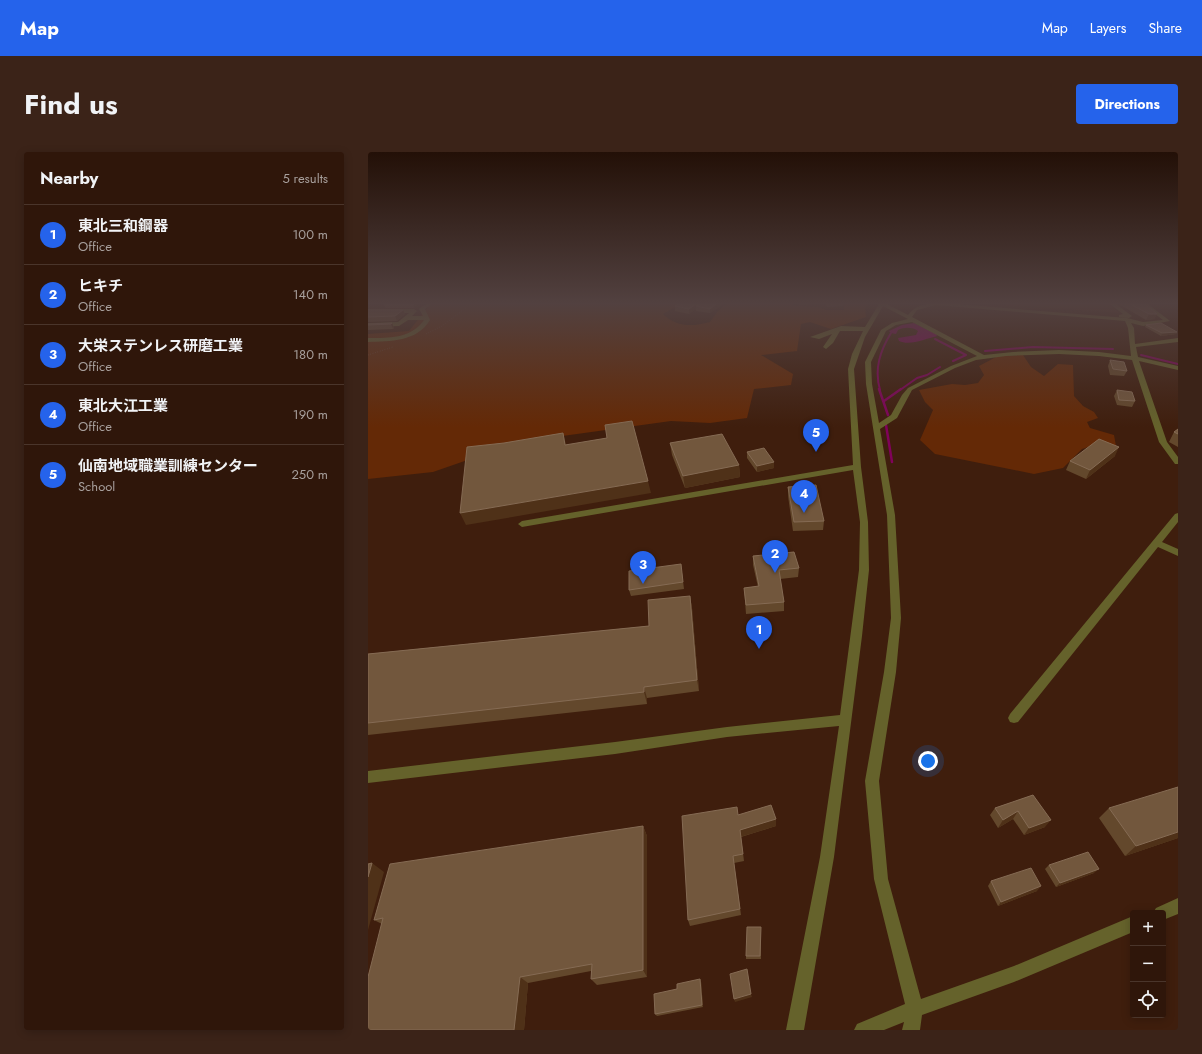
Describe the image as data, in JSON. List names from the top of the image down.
{
  "page": {
    "header": "Map",
    "nav": ["Map", "Layers", "Share"],
    "title": "Find us",
    "buttons": "Directions",
    "heading": ["Nearby", "5 results"],
    "list": [
      {
        "mark": "1",
        "name": "東北三和鋼器",
        "note": "Office",
        "value": "100 m"
      },
      {
        "mark": "2",
        "name": "ヒキチ",
        "note": "Office",
        "value": "140 m"
      },
      {
        "mark": "3",
        "name": "大栄ステンレス研磨工業",
        "note": "Office",
        "value": "180 m"
      },
      {
        "mark": "4",
        "name": "東北大江工業",
        "note": "Office",
        "value": "190 m"
      },
      {
        "mark": "5",
        "name": "仙南地域職業訓練センター",
        "note": "School",
        "value": "250 m"
      }
    ],
    "pins": [
      "5",
      "4",
      "2",
      "3",
      "1"
    ],
    "map_buttons": ["+", "−"]
  }
}
